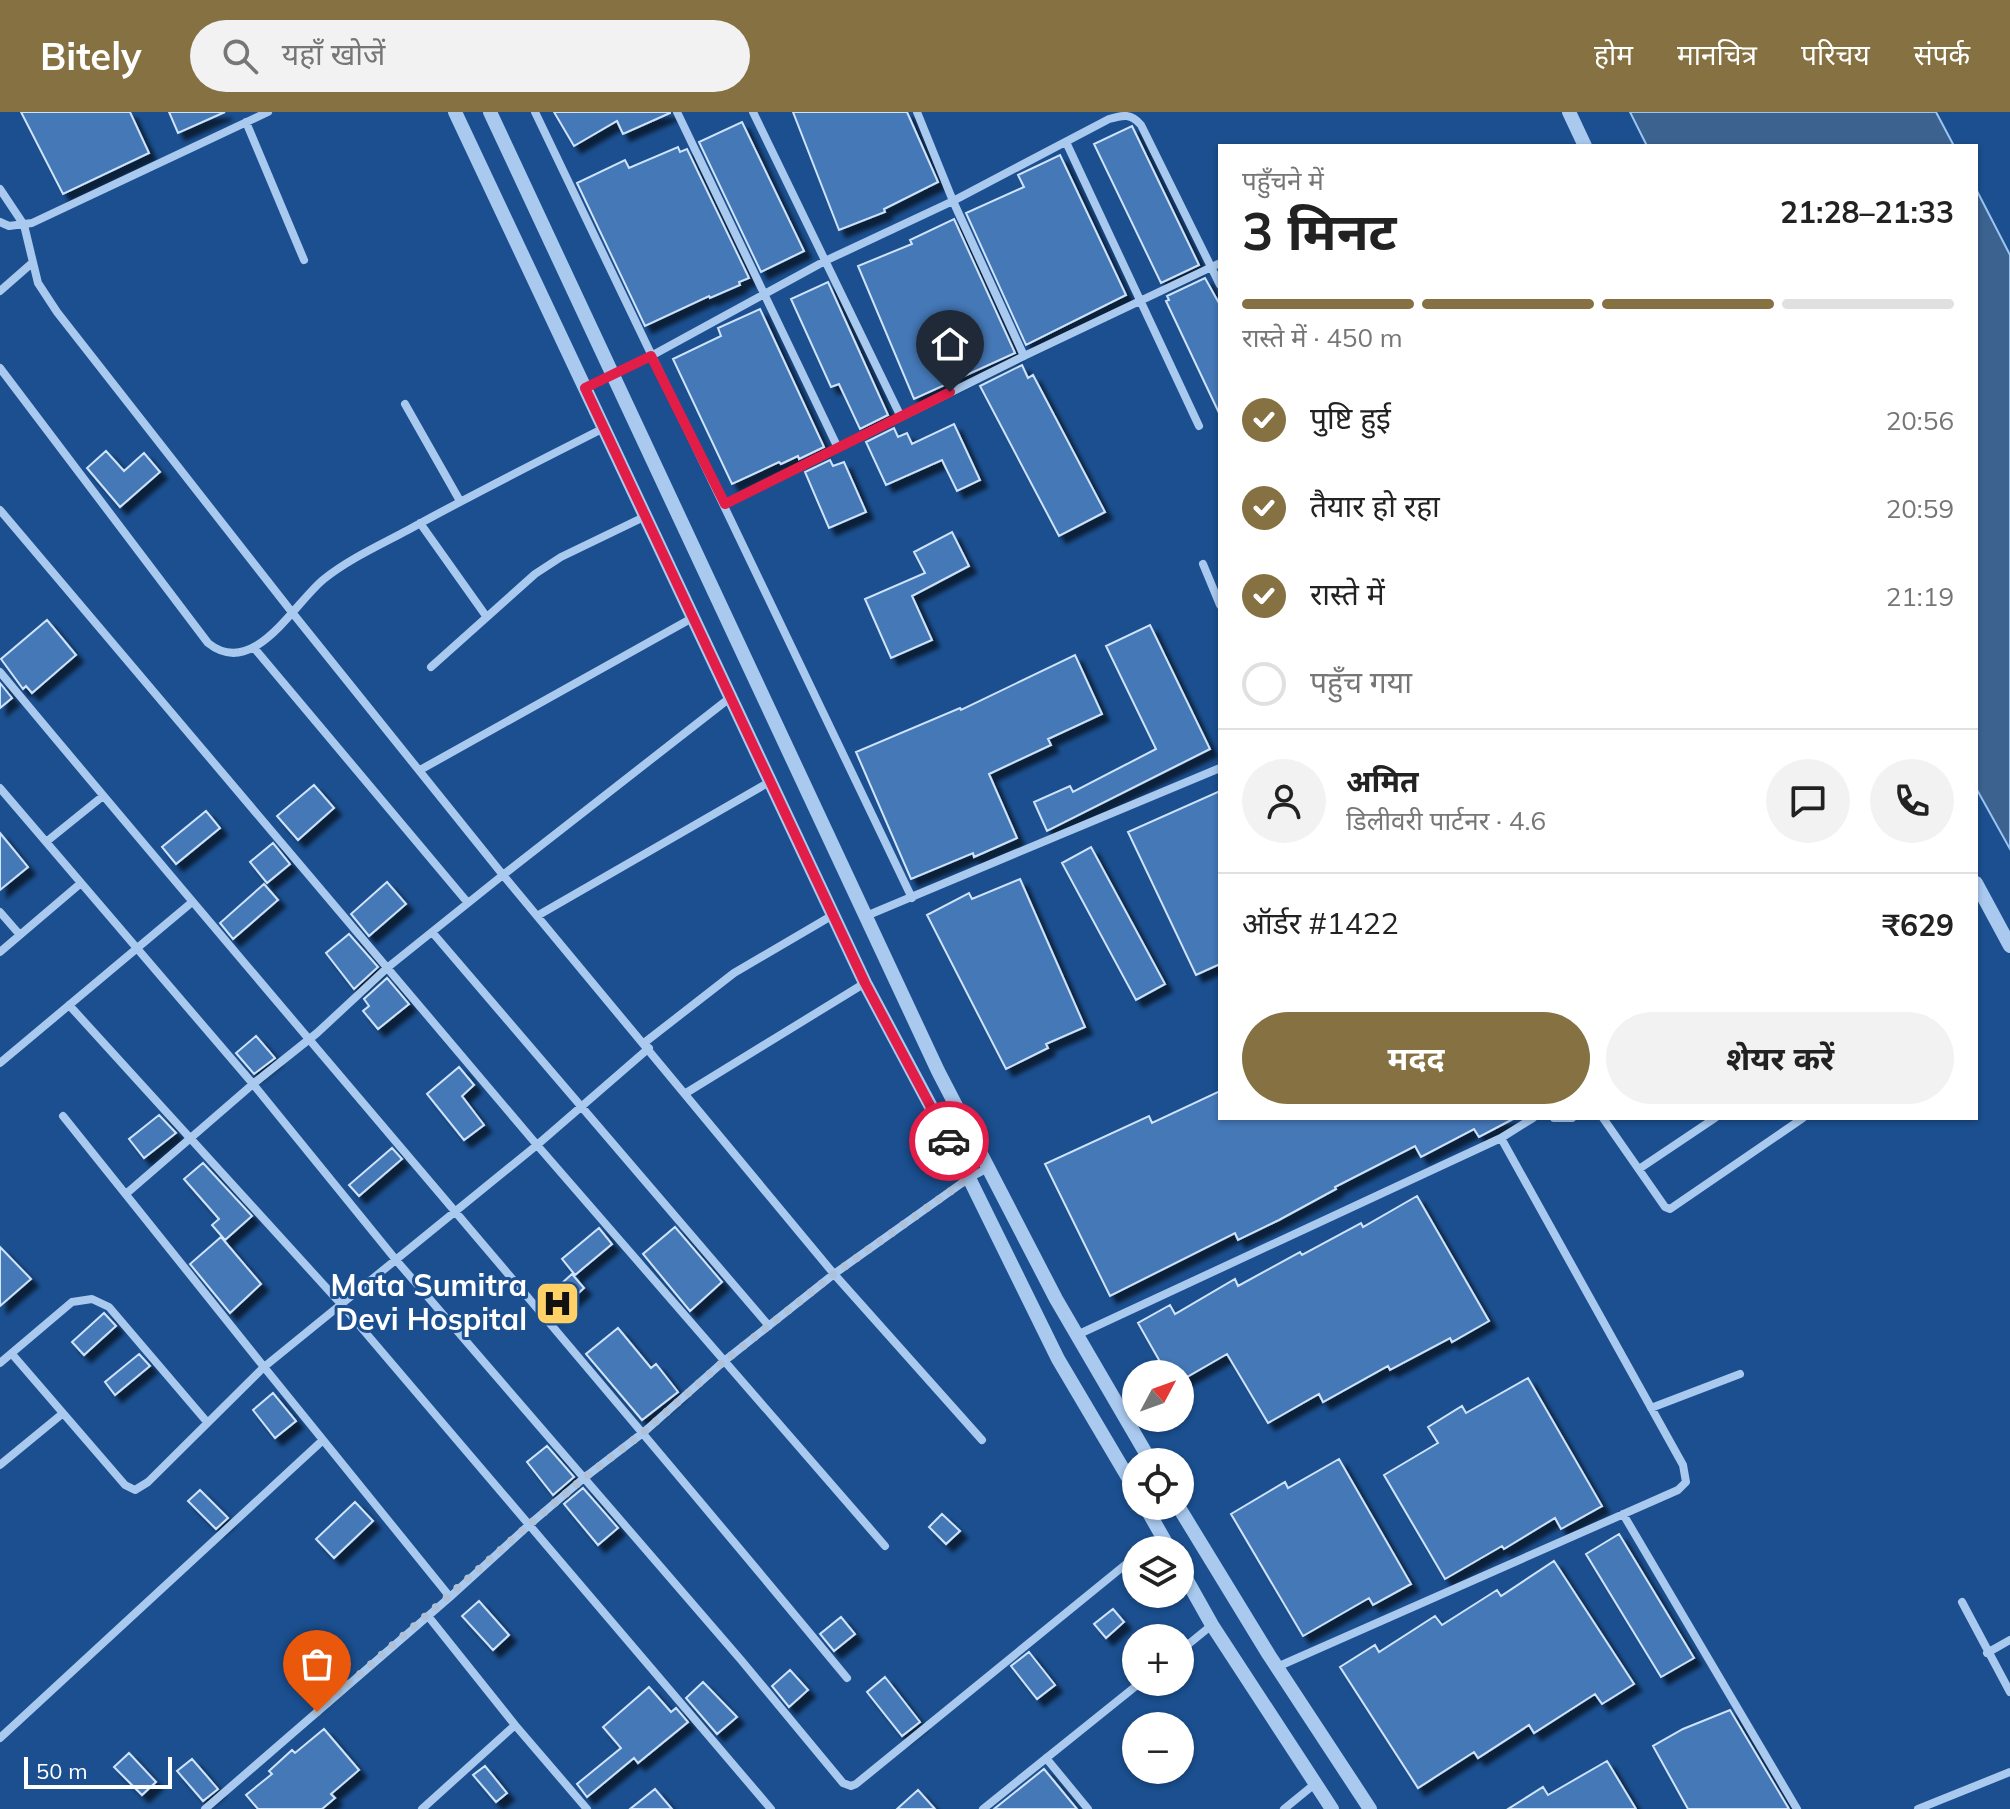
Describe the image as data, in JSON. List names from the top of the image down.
{
  "places": {
    "hospital": ["Mata Sumitra Devi Hospital"]
  },
  "scale_bar": "50 m",
  "north": "top right",
  "page": {
    "header": "Bitely",
    "search": "यहाँ खोजें",
    "nav": [
      "होम",
      "मानचित्र",
      "परिचय",
      "संपर्क"
    ],
    "heading": ["3 मिनट", "पहुँचने में", "21:28–21:33"],
    "panel": [
      "अमित",
      "डिलीवरी पार्टनर · 4.6",
      "ऑर्डर #1422",
      "₹629"
    ],
    "bar": "रास्ते में · 450 m",
    "list": [
      ["पुष्टि हुई", "20:56"],
      ["तैयार हो रहा", "20:59"],
      ["रास्ते में", "21:19"],
      "पहुँच गया"
    ],
    "buttons": ["मदद", "शेयर करें"],
    "map_buttons": ["+", "−"],
    "scale": "50 m"
  }
}
